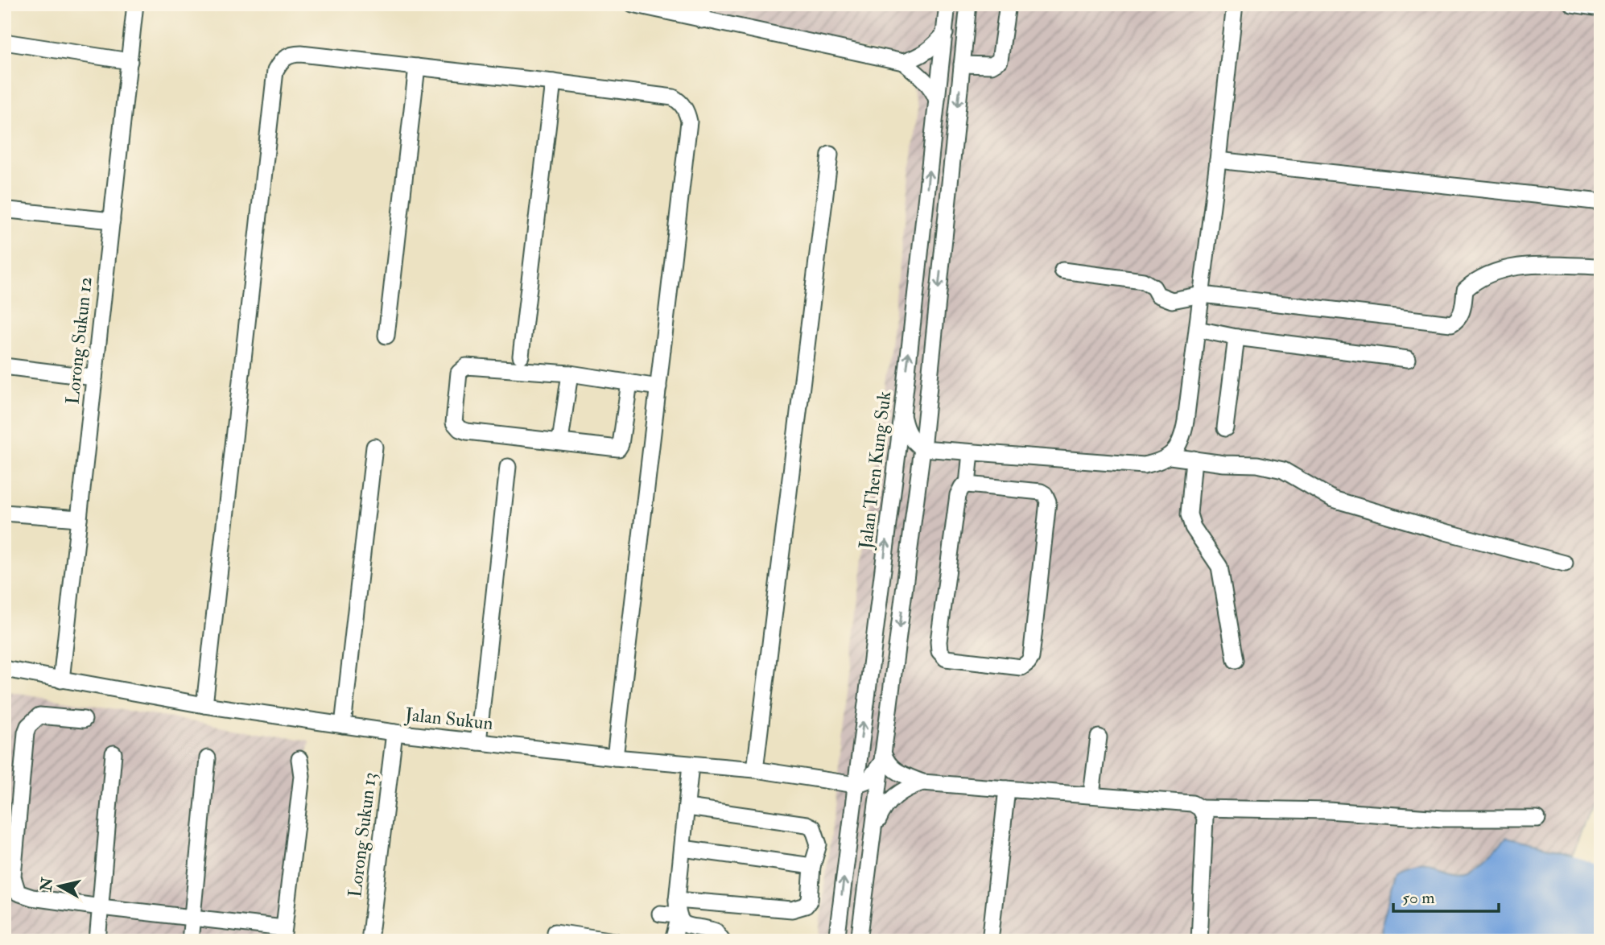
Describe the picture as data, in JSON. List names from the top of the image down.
{
  "streets": {
    "street": [
      "Lorong Sukun 12",
      "Jalan Then Kung Suk",
      "Jalan Sukun",
      "Lorong Sukun 13"
    ]
  },
  "crossings": [
    ["Lorong Sukun 12", "Jalan Sukun"],
    ["Jalan Then Kung Suk", "Jalan Sukun"],
    ["Jalan Sukun", "Lorong Sukun 13"]
  ],
  "scale_bar": "50 m",
  "north": "left"
}
